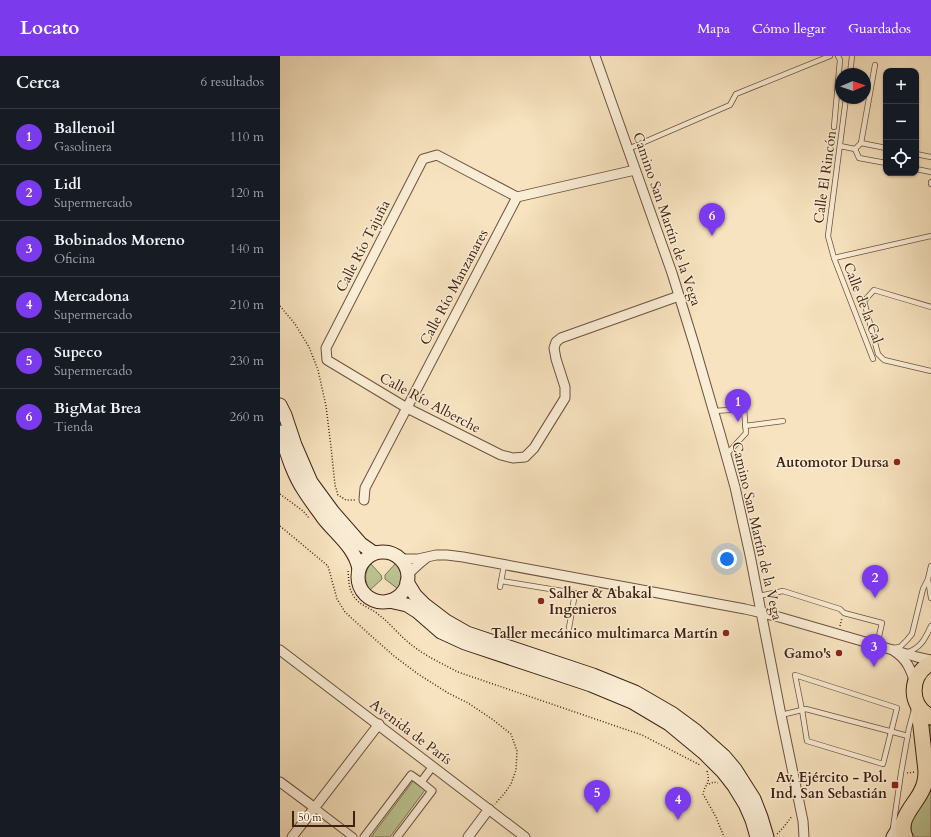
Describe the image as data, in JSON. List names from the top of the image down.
{
  "streets": {
    "street": [
      "Camino San Martín de la Vega",
      "Calle Río Tajuña",
      "Calle Río Manzanares",
      "Calle Río Alberche",
      "Avenida de París"
    ],
    "lane": ["Calle El Rincón", "Calle de la Cal"]
  },
  "crossings": [
    ["Calle El Rincón", "Calle de la Cal"],
    ["Camino San Martín de la Vega", "Calle Río Alberche"],
    ["Calle Río Tajuña", "Calle Río Manzanares"],
    ["Calle Río Tajuña", "Calle Río Alberche"],
    ["Calle Río Manzanares", "Calle Río Alberche"]
  ],
  "places": {
    "other": [
      "Automotor Dursa",
      "Salher & Abakal Ingenieros",
      "Taller mecánico multimarca Martín",
      "Gamo's"
    ],
    "transit": ["Av. Ejército - Pol. Ind. San Sebastián"]
  },
  "scale_bar": "50 m",
  "north": "right",
  "page": {
    "header": "Locato",
    "nav": ["Mapa", "Cómo llegar", "Guardados"],
    "heading": ["Cerca", "6 resultados"],
    "map_buttons": ["+", "−"],
    "list": [
      {
        "mark": "1",
        "name": "Ballenoil",
        "note": "Gasolinera",
        "value": "110 m"
      },
      {
        "mark": "2",
        "name": "Lidl",
        "note": "Supermercado",
        "value": "120 m"
      },
      {
        "mark": "3",
        "name": "Bobinados Moreno",
        "note": "Oficina",
        "value": "140 m"
      },
      {
        "mark": "4",
        "name": "Mercadona",
        "note": "Supermercado",
        "value": "210 m"
      },
      {
        "mark": "5",
        "name": "Supeco",
        "note": "Supermercado",
        "value": "230 m"
      },
      {
        "mark": "6",
        "name": "BigMat Brea",
        "note": "Tienda",
        "value": "260 m"
      }
    ],
    "pins": [
      "6",
      "1",
      "2",
      "3",
      "5",
      "4"
    ],
    "scale": "50 m"
  }
}
